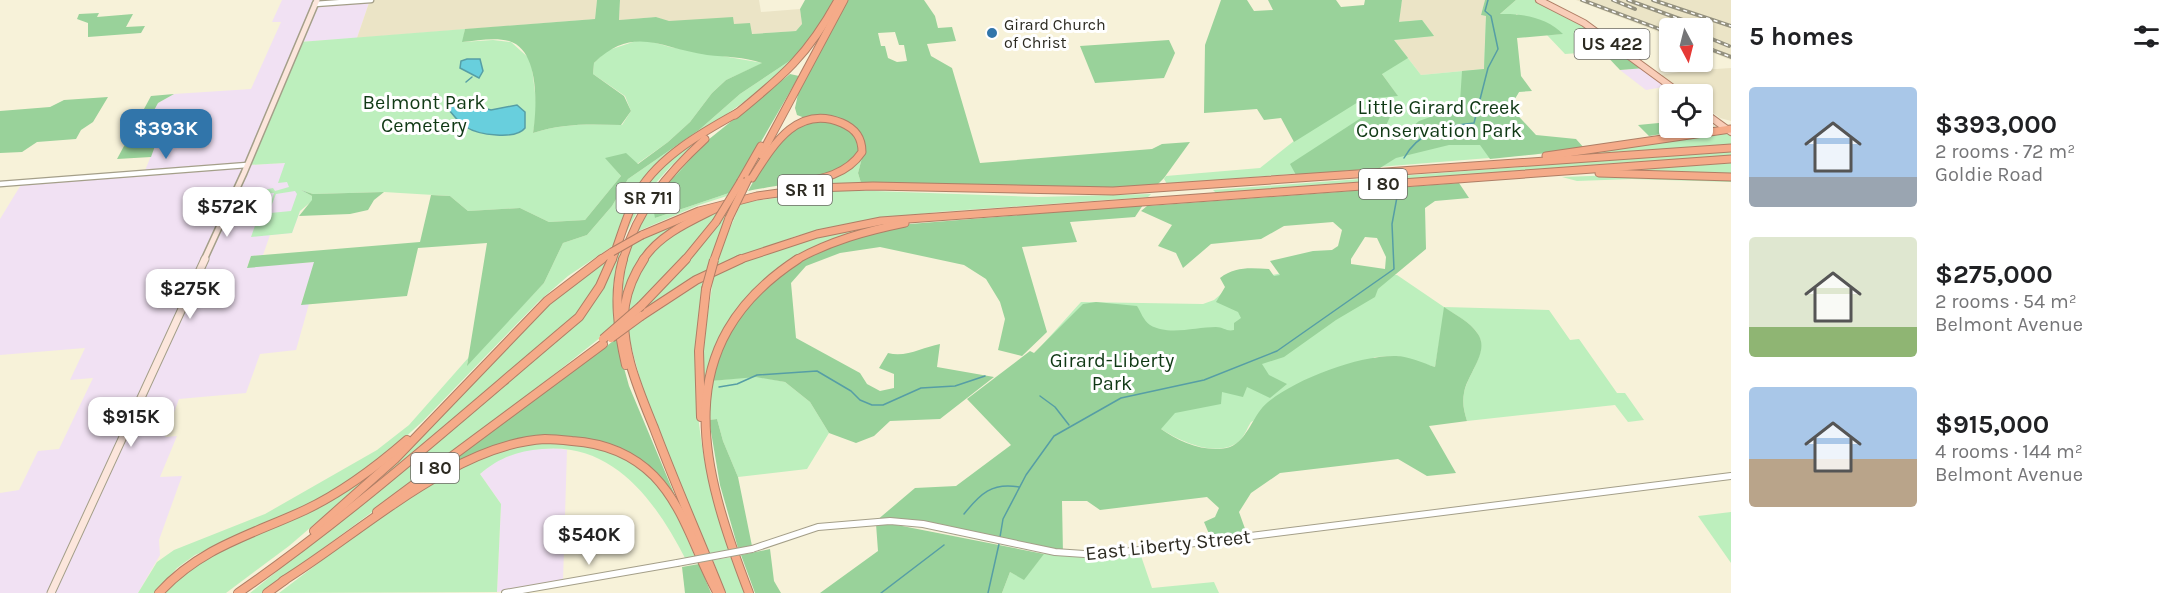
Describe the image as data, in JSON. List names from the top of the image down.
{
  "streets": {
    "highway": ["I 80", "SR 11", "SR 711"],
    "main road": ["US 422"],
    "street": ["East Liberty Street"]
  },
  "crossings": [
    ["I 80", "SR 11"],
    ["SR 11", "SR 711"]
  ],
  "parks": ["Belmont Park Cemetery", "Little Girard Creek Conservation Park", "Girard-Liberty Park"],
  "places": ["Girard Church of Christ"],
  "north": "bottom",
  "page": {
    "heading": "5 homes",
    "list": [
      {
        "name": "$393,000",
        "note": "2 rooms · 72 m² · Goldie Road"
      },
      {
        "name": "$275,000",
        "note": "2 rooms · 54 m² · Belmont Avenue"
      },
      {
        "name": "$915,000",
        "note": "4 rooms · 144 m² · Belmont Avenue"
      }
    ],
    "price": [
      "$393K",
      "$572K",
      "$275K",
      "$915K",
      "$540K"
    ]
  }
}
